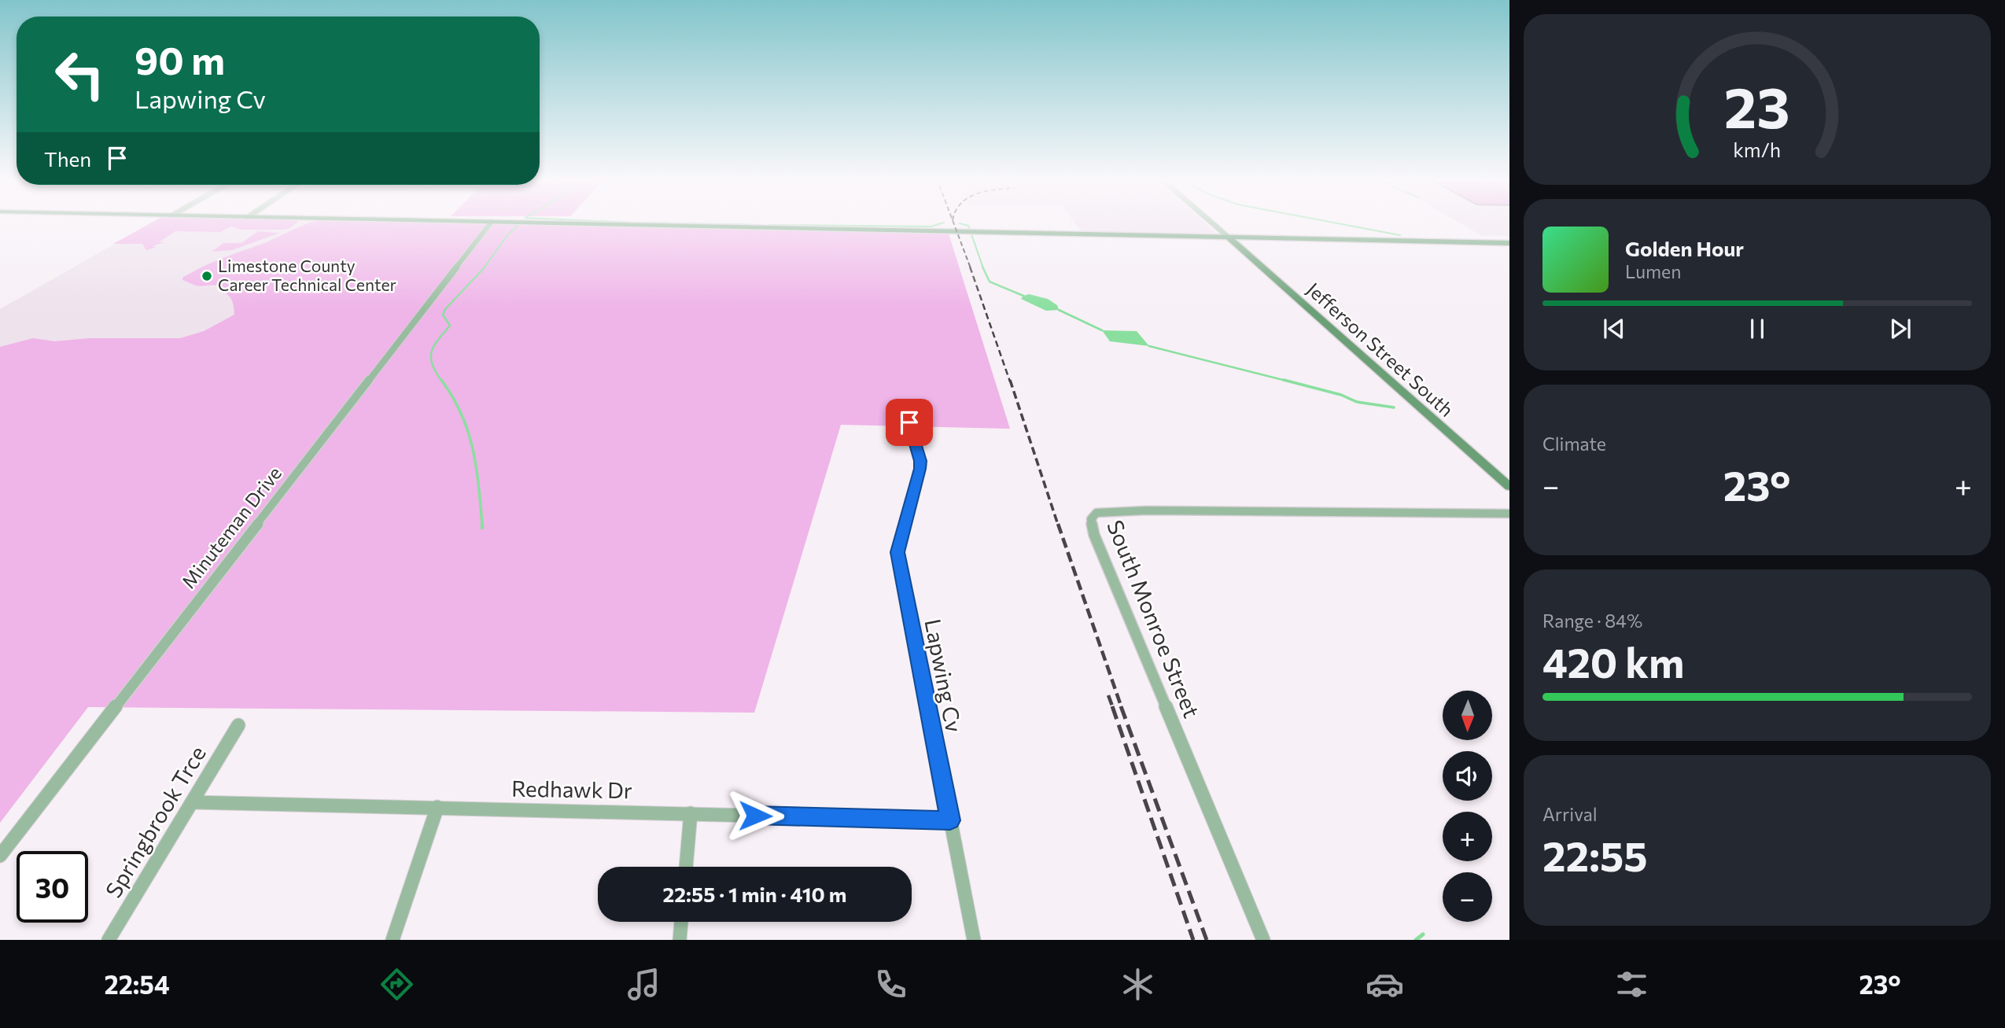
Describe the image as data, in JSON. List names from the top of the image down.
{
  "streets": {
    "street": [
      "Jefferson Street South",
      "Minuteman Drive",
      "South Monroe Street",
      "Lapwing Cv",
      "Redhawk Dr",
      "Springbrook Trce"
    ]
  },
  "crossings": [
    ["Lapwing Cv", "Redhawk Dr"],
    ["Redhawk Dr", "Springbrook Trce"]
  ],
  "places": ["Limestone County Career Technical Center"],
  "north": "bottom",
  "page": {
    "turn": ["90 m", "Lapwing Cv"],
    "then": "Then",
    "song": ["Golden Hour", "Lumen"],
    "tile": [
      "Climate",
      ["Range · 84%", "420 km"],
      ["Arrival", "22:55"]
    ],
    "heat": ["−", "23°", "+"],
    "map_buttons": ["+", "−"],
    "limit": "30",
    "trip": "22:55 · 1 min · 410 m",
    "tabs": ["22:54", "23°"],
    "gauge": ["23", "km/h"]
  }
}
